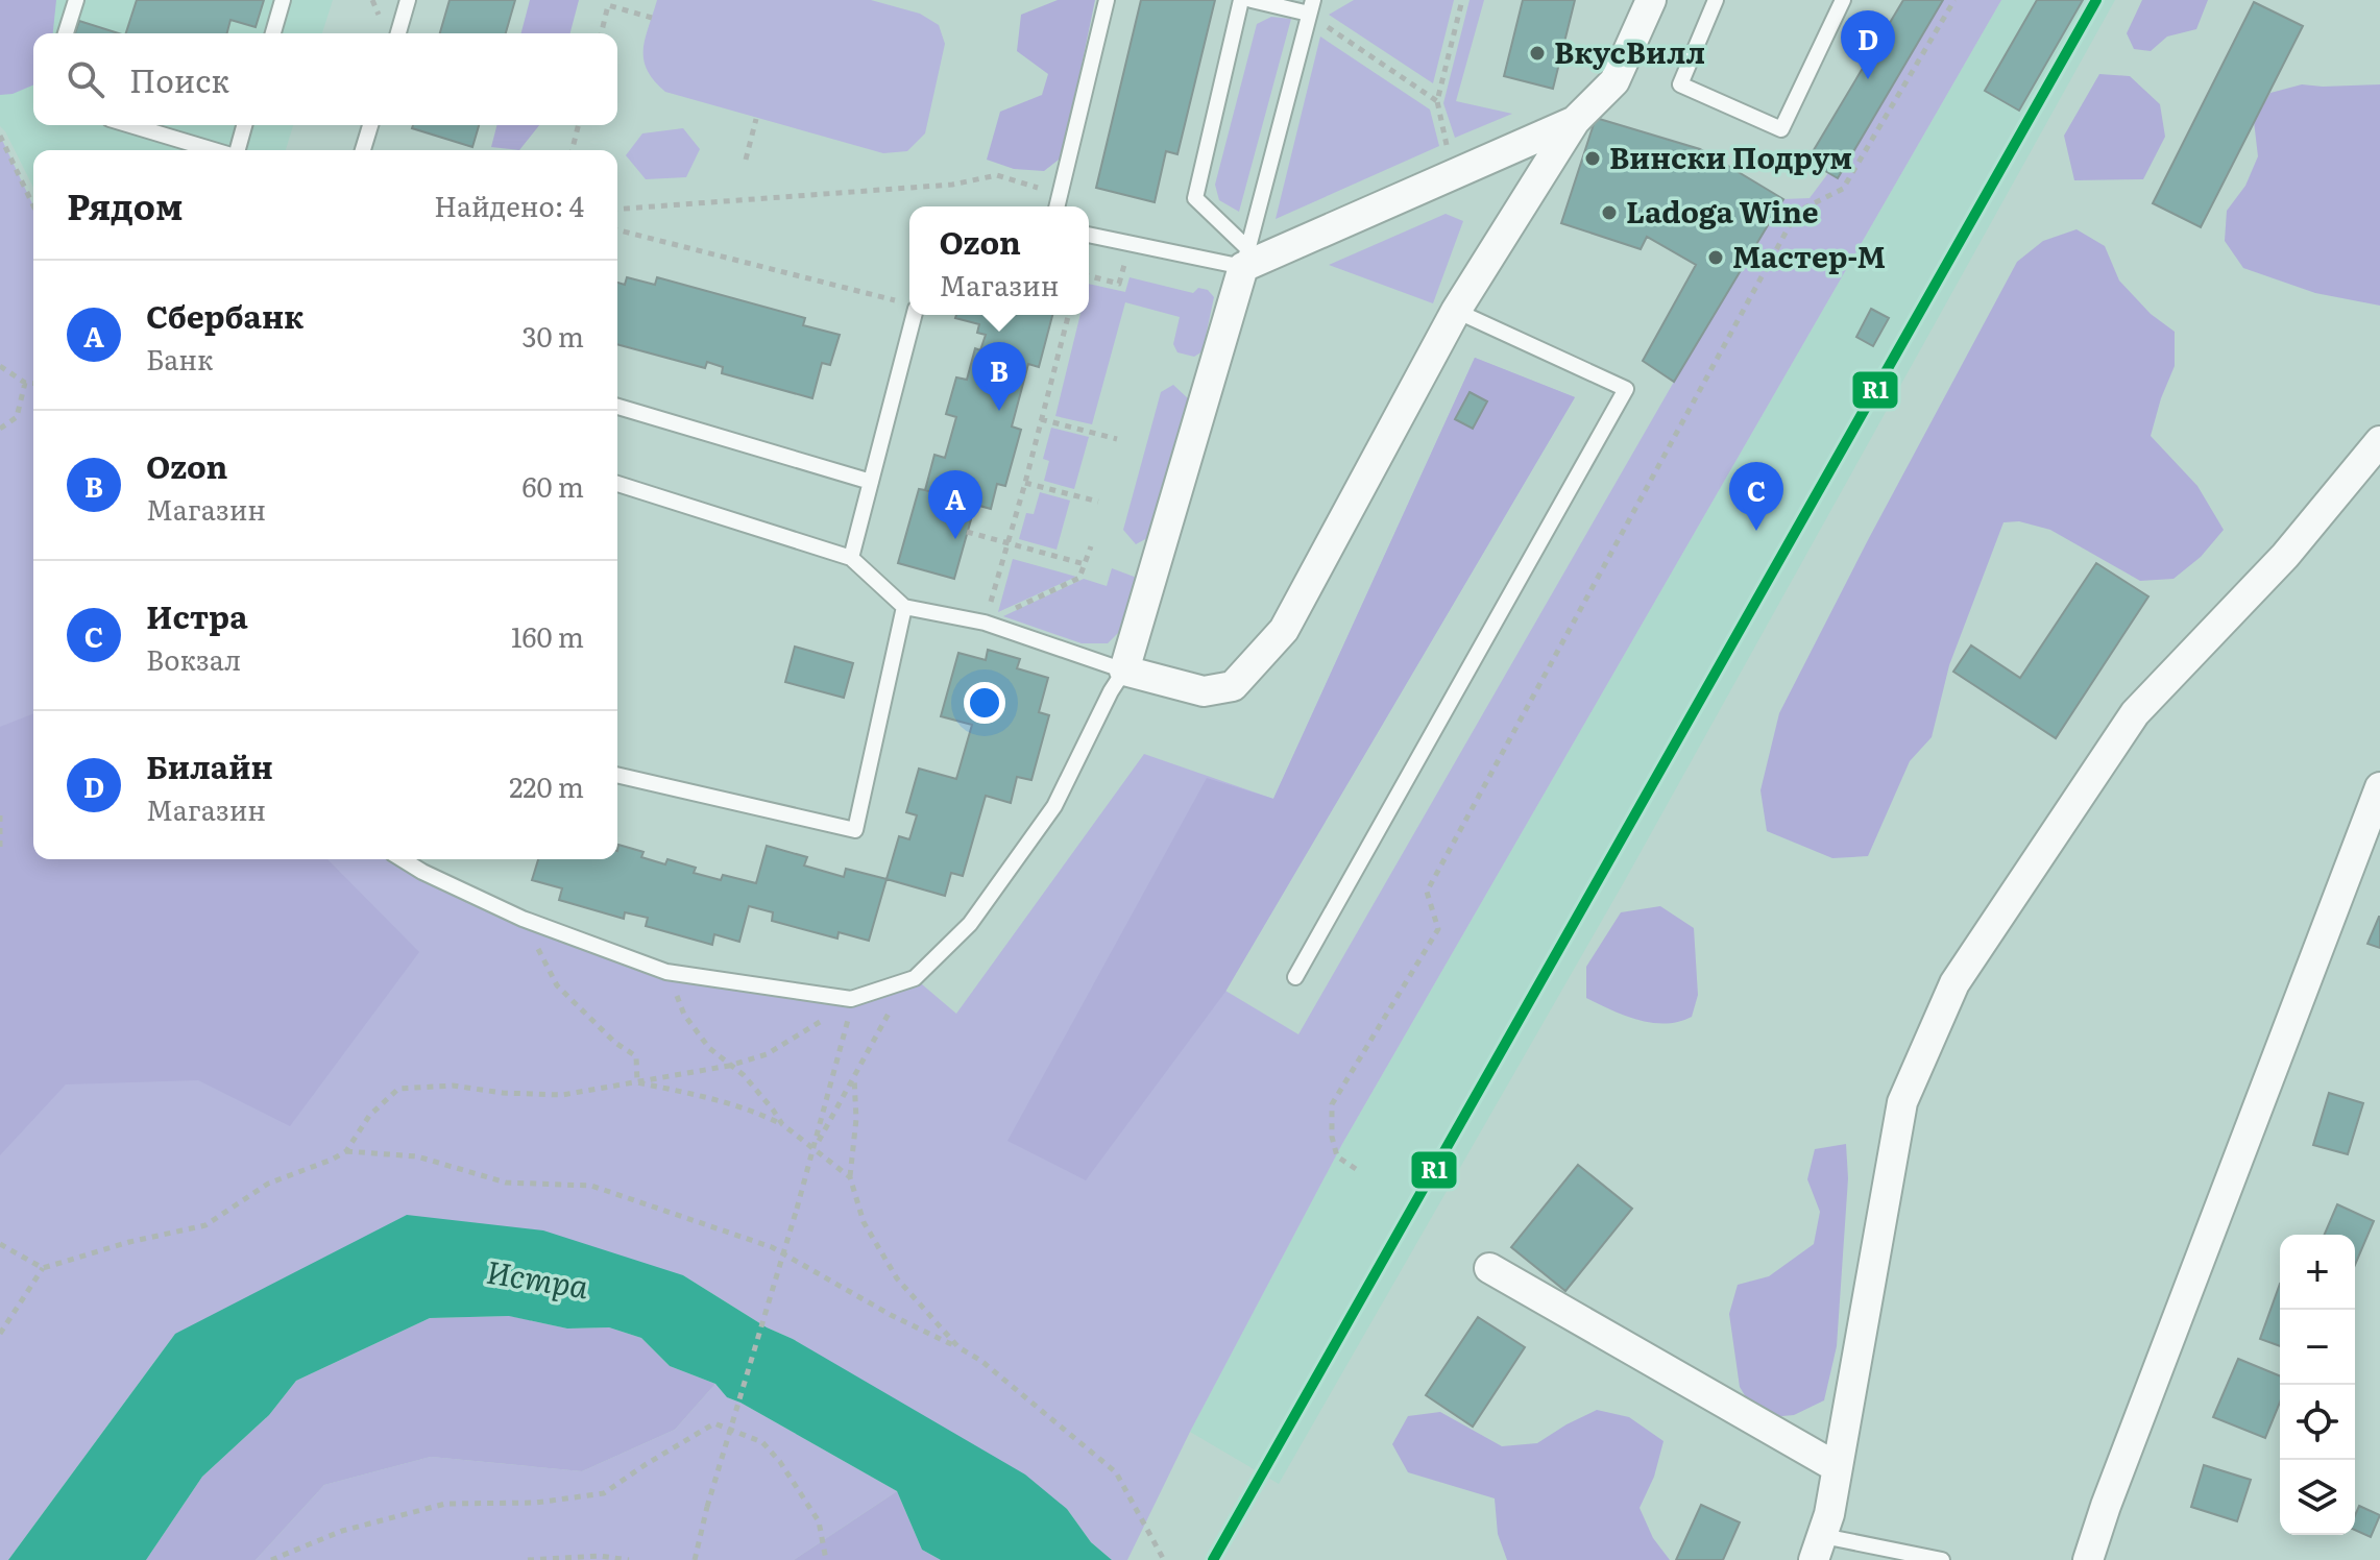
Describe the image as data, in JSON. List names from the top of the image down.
{
  "water": ["Истра"],
  "places": [
    "ВкусВилл",
    "Вински Подрум",
    "Ladoga Wine",
    "Мастер-М"
  ],
  "lines": ["transit line R1"],
  "page": {
    "pins": [
      "D",
      "B",
      "C",
      "A"
    ],
    "search": "Поиск",
    "heading": ["Рядом", "Найдено: 4"],
    "popup": ["Ozon", "Магазин"],
    "list": [
      {
        "mark": "A",
        "name": "Сбербанк",
        "note": "Банк",
        "value": "30 m"
      },
      {
        "mark": "B",
        "name": "Ozon",
        "note": "Магазин",
        "value": "60 m"
      },
      {
        "mark": "C",
        "name": "Истра",
        "note": "Вокзал",
        "value": "160 m"
      },
      {
        "mark": "D",
        "name": "Билайн",
        "note": "Магазин",
        "value": "220 m"
      }
    ],
    "map_buttons": ["+", "−"]
  }
}
